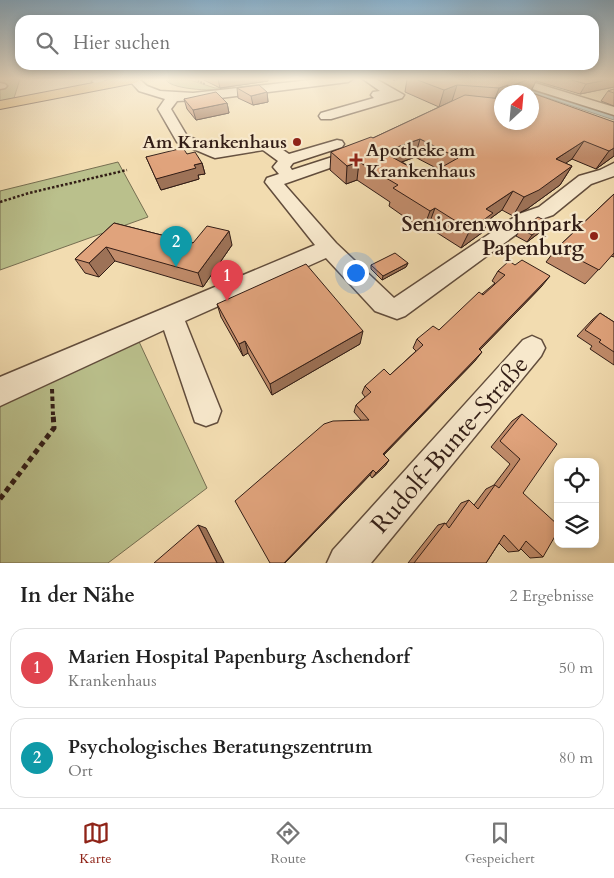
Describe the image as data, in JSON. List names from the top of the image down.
{
  "streets": {
    "street": ["Rudolf-Bunte-Straße"]
  },
  "places": {
    "other": ["Am Krankenhaus", "Seniorenwohnpark Papenburg"],
    "health": ["Apotheke am Krankenhaus"]
  },
  "north": "top right",
  "page": {
    "search": "Hier suchen",
    "pins": ["2", "1"],
    "heading": ["In der Nähe", "2 Ergebnisse"],
    "list": [
      {
        "mark": "1",
        "name": "Marien Hospital Papenburg Aschendorf",
        "note": "Krankenhaus",
        "value": "50 m"
      },
      {
        "mark": "2",
        "name": "Psychologisches Beratungszentrum",
        "note": "Ort",
        "value": "80 m"
      }
    ],
    "nav": ["Karte", "Route", "Gespeichert"]
  }
}
